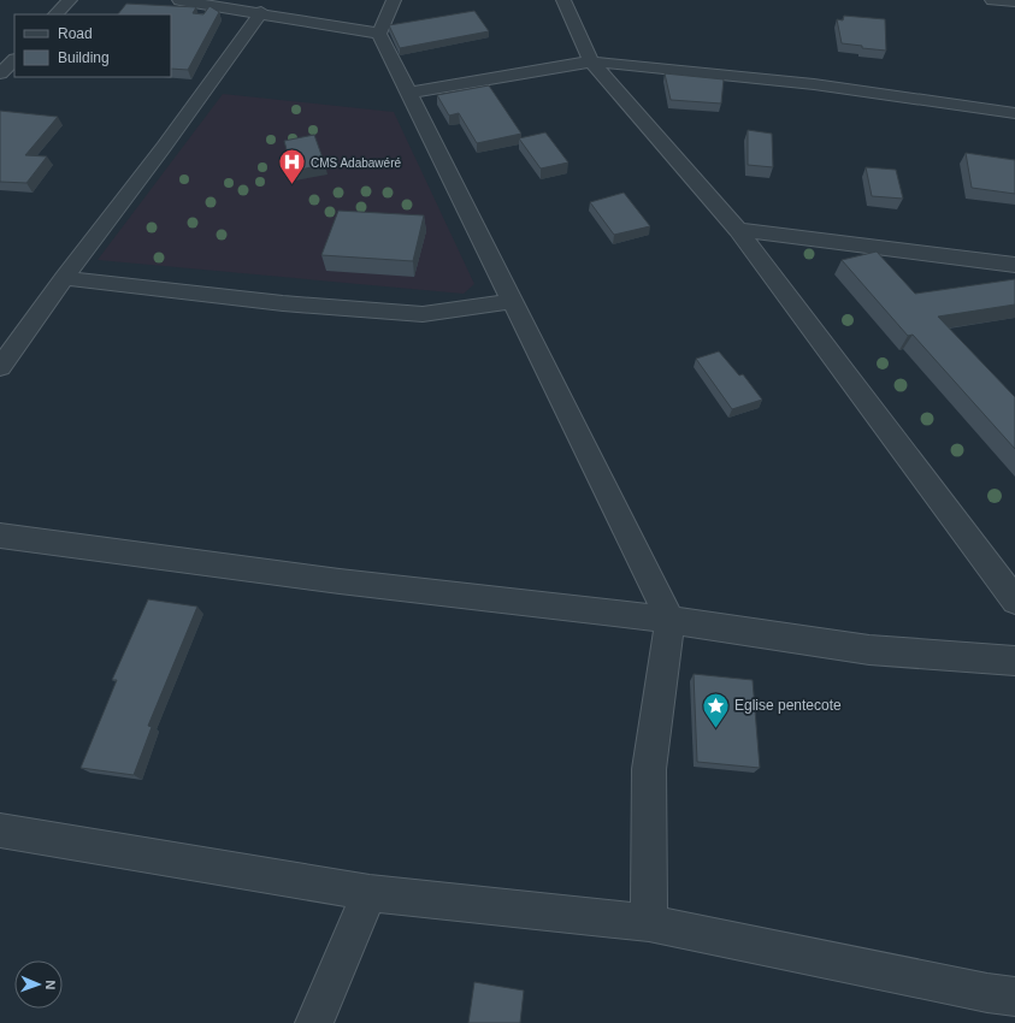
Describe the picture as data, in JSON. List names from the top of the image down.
{
  "places": {
    "hospital": ["CMS Adabawéré"],
    "place": ["Eglise pentecote"]
  },
  "legend": ["Road", "Building"],
  "north": "right"
}
